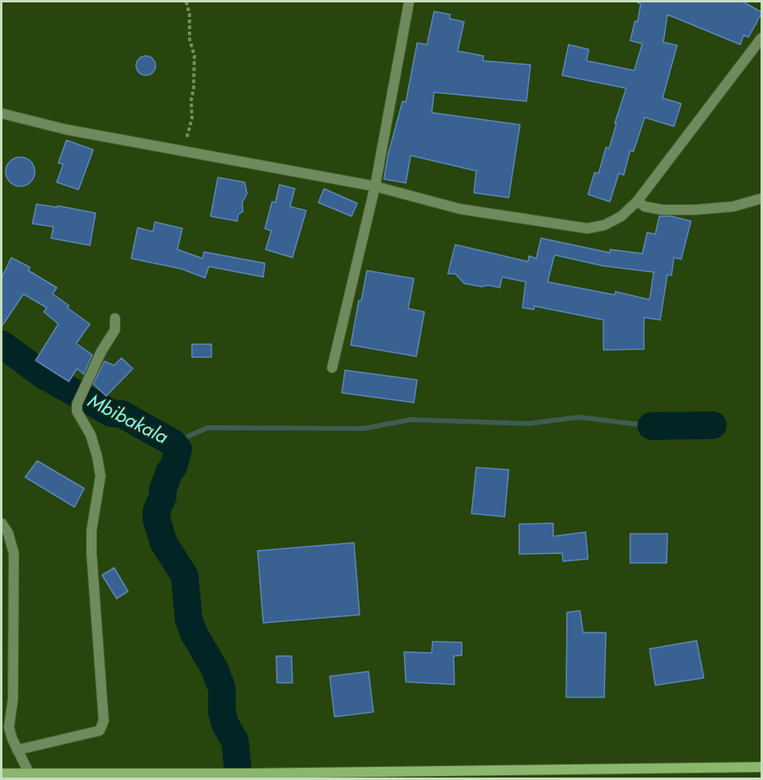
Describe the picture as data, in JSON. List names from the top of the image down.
{
  "water": ["Mbibakala"]
}
